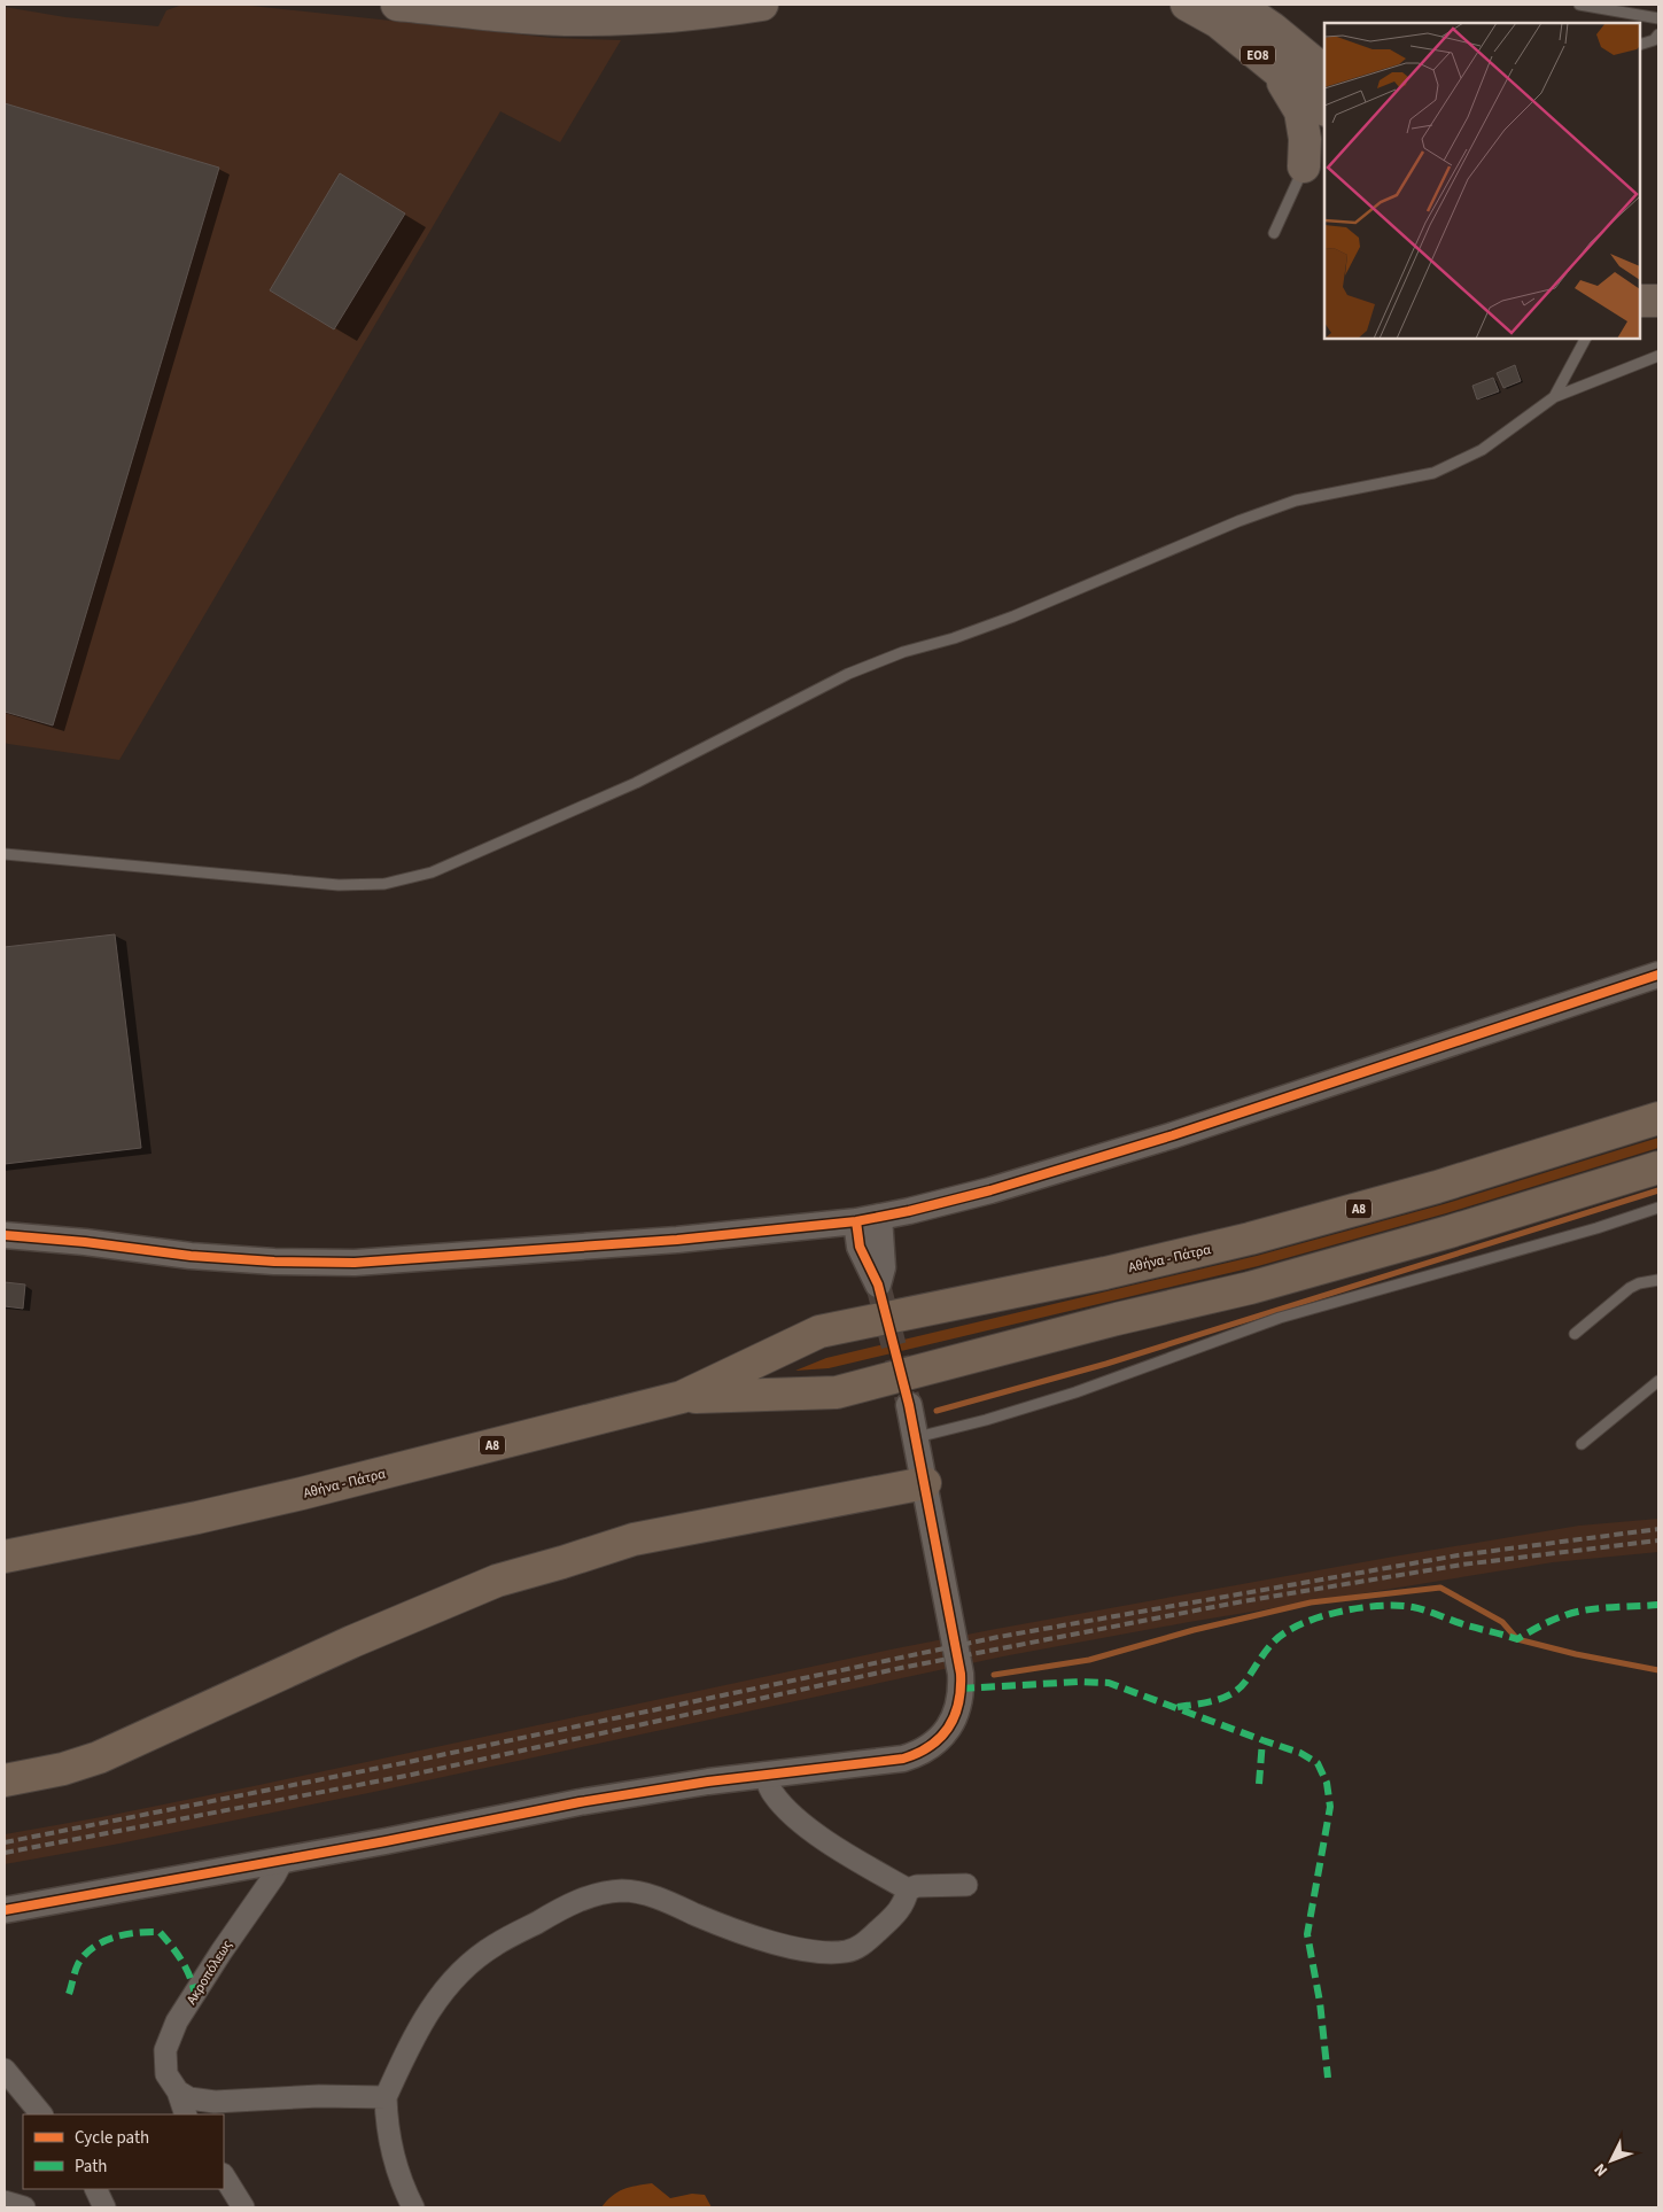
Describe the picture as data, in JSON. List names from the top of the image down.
{
  "streets": {
    "highway": ["Α8", "Αθήνα - Πάτρα"],
    "main road": ["ΕΟ8"],
    "street": ["Ακροπόλεως"]
  },
  "legend": ["Cycle path", "Path"],
  "north": "bottom left"
}
